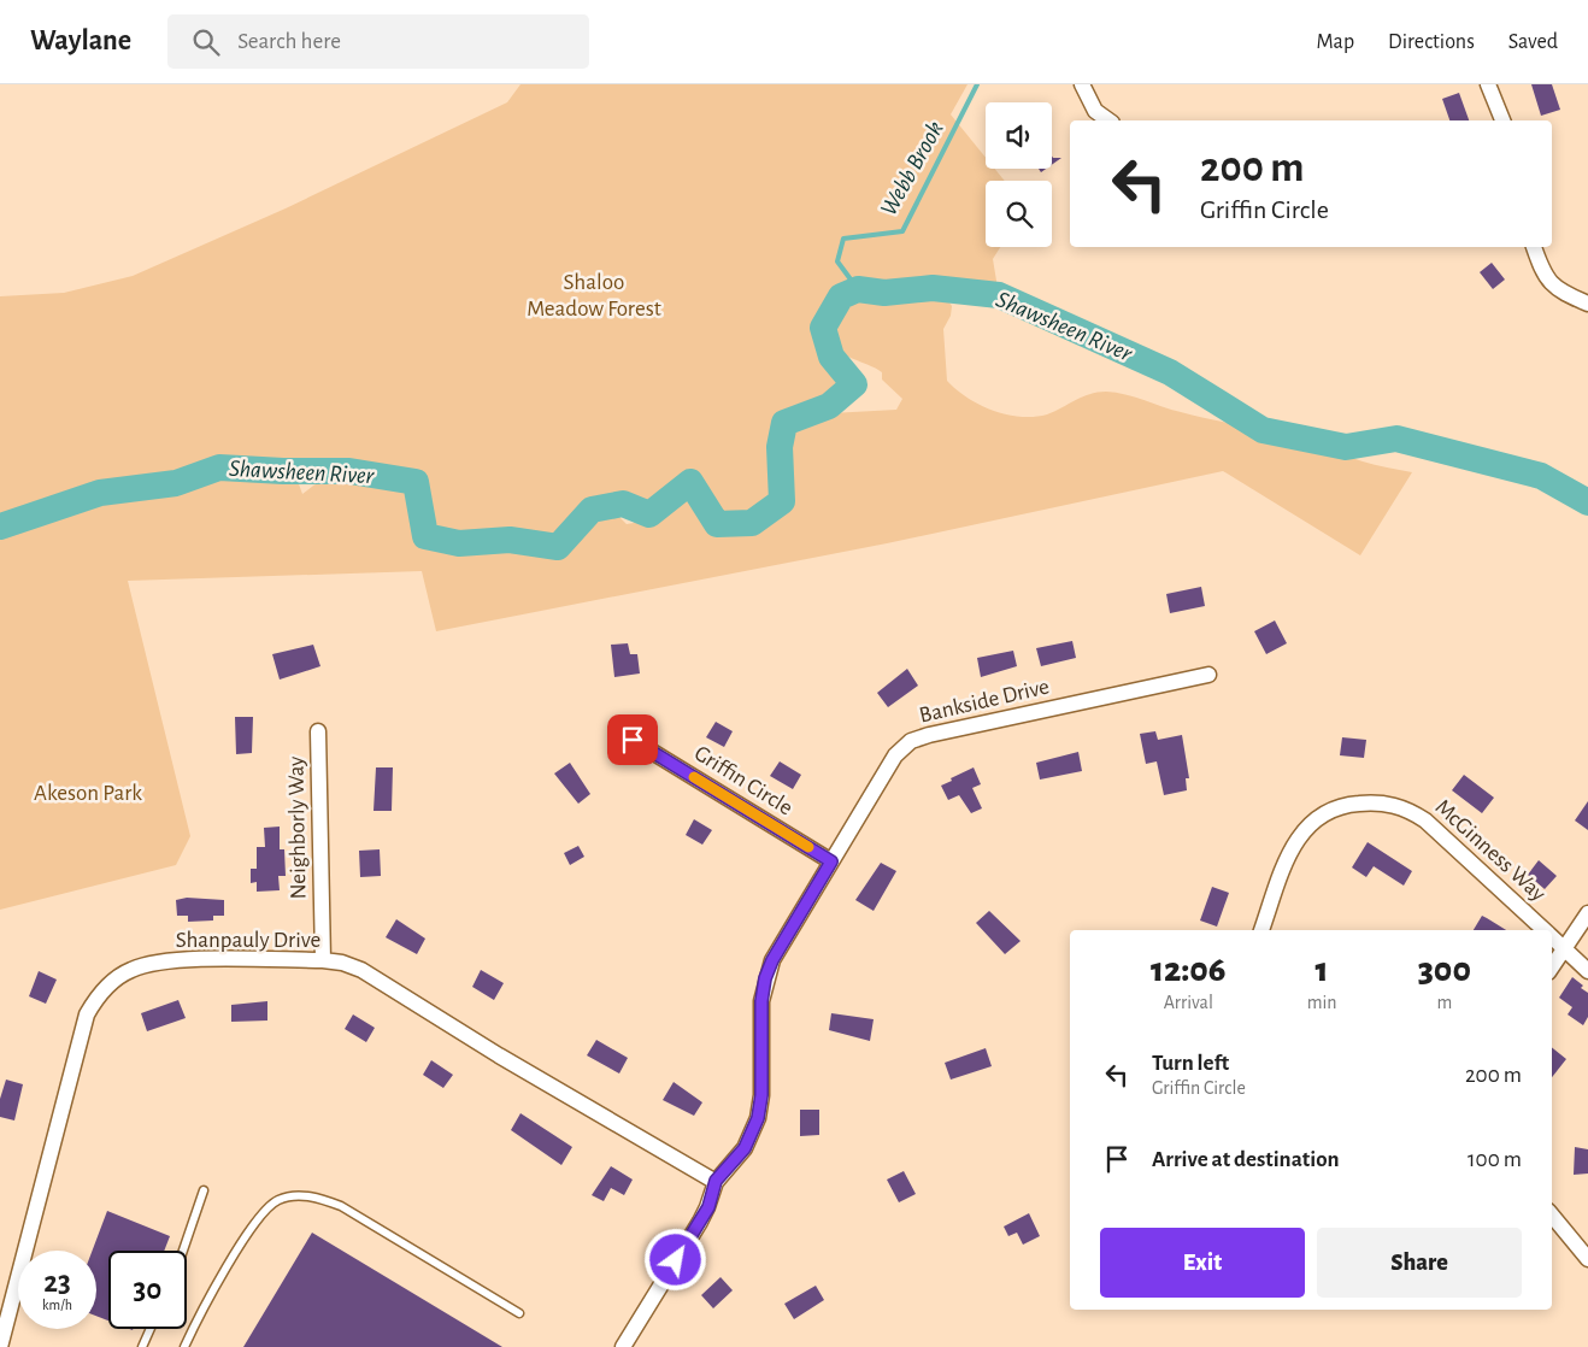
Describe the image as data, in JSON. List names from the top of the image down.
{
  "streets": {
    "street": [
      "Bankside Drive",
      "Griffin Circle",
      "Neighborly Way",
      "McGinness Way",
      "Shanpauly Drive"
    ]
  },
  "crossings": [
    ["Bankside Drive", "Griffin Circle"],
    ["Bankside Drive", "Shanpauly Drive"],
    ["Neighborly Way", "Shanpauly Drive"]
  ],
  "water": ["Webb Brook", "Shawsheen River"],
  "parks": ["Shaloo Meadow Forest", "Akeson Park"],
  "page": {
    "header": "Waylane",
    "search": "Search here",
    "nav": ["Map", "Directions", "Saved"],
    "turn": ["200 m", "Griffin Circle"],
    "eta": [
      "12:06",
      "Arrival",
      "1",
      "min",
      "300",
      "m"
    ],
    "list": [
      {
        "name": "Turn left",
        "note": "Griffin Circle",
        "value": "200 m"
      },
      {
        "name": "Arrive at destination",
        "value": "100 m"
      }
    ],
    "buttons": ["Exit", "Share"],
    "speed": "23 km/h",
    "limit": "30"
  }
}
